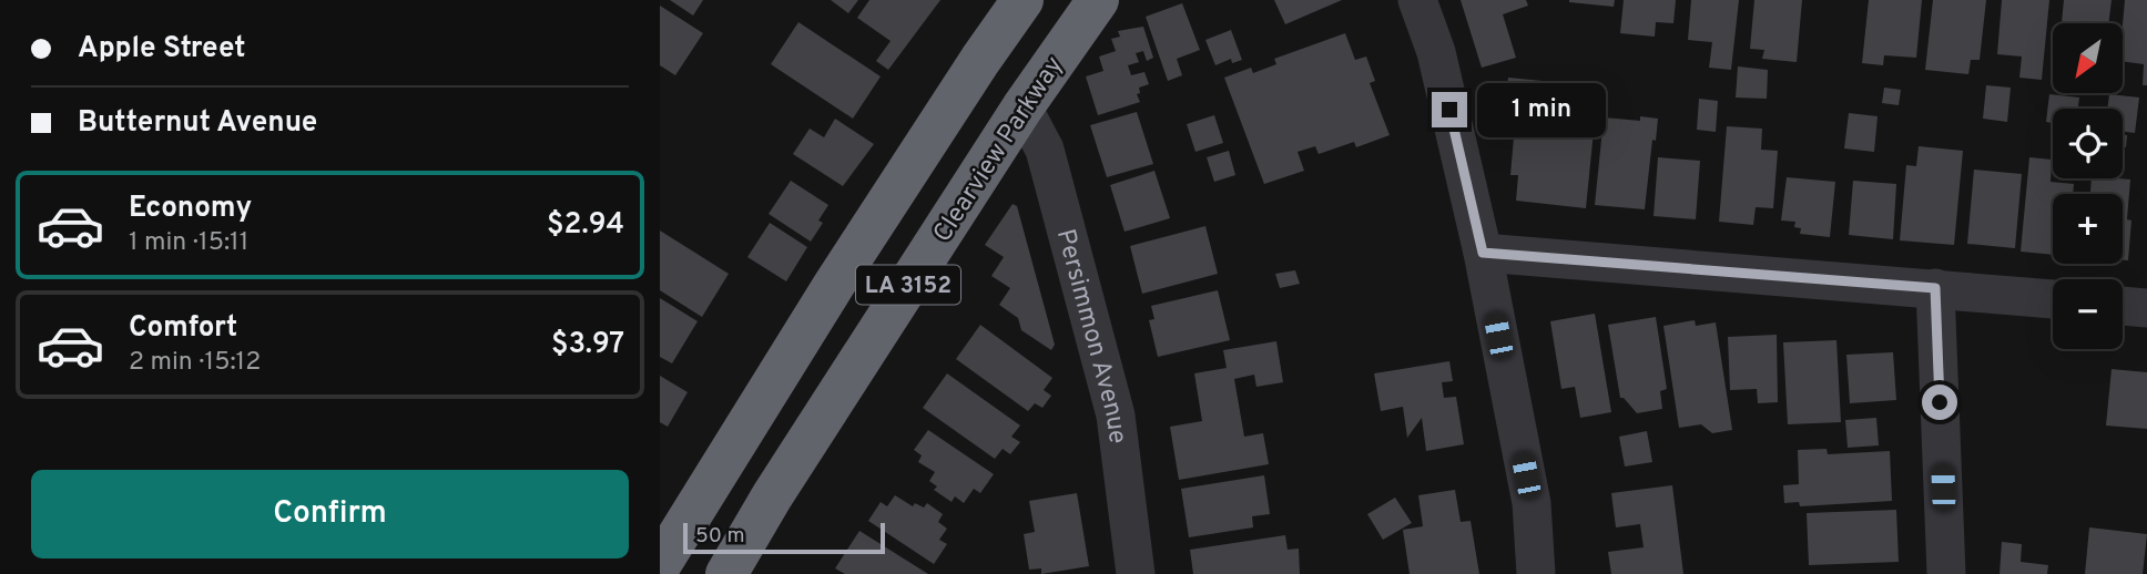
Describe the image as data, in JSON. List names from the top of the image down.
{
  "streets": {
    "highway": ["Clearview Parkway", "LA 3152"],
    "street": ["Persimmon Avenue"]
  },
  "crossings": [
    ["Clearview Parkway", "Persimmon Avenue"]
  ],
  "scale_bar": "50 m",
  "north": "bottom left",
  "page": {
    "banner": ["Apple Street", "Butternut Avenue"],
    "map_buttons": ["+", "−"],
    "bubble": "1 min",
    "list": [
      {
        "name": "Economy",
        "note": "1 min · 15:11",
        "value": "$2.94"
      },
      {
        "name": "Comfort",
        "note": "2 min · 15:12",
        "value": "$3.97"
      }
    ],
    "buttons": "Confirm",
    "scale": "50 m"
  }
}
